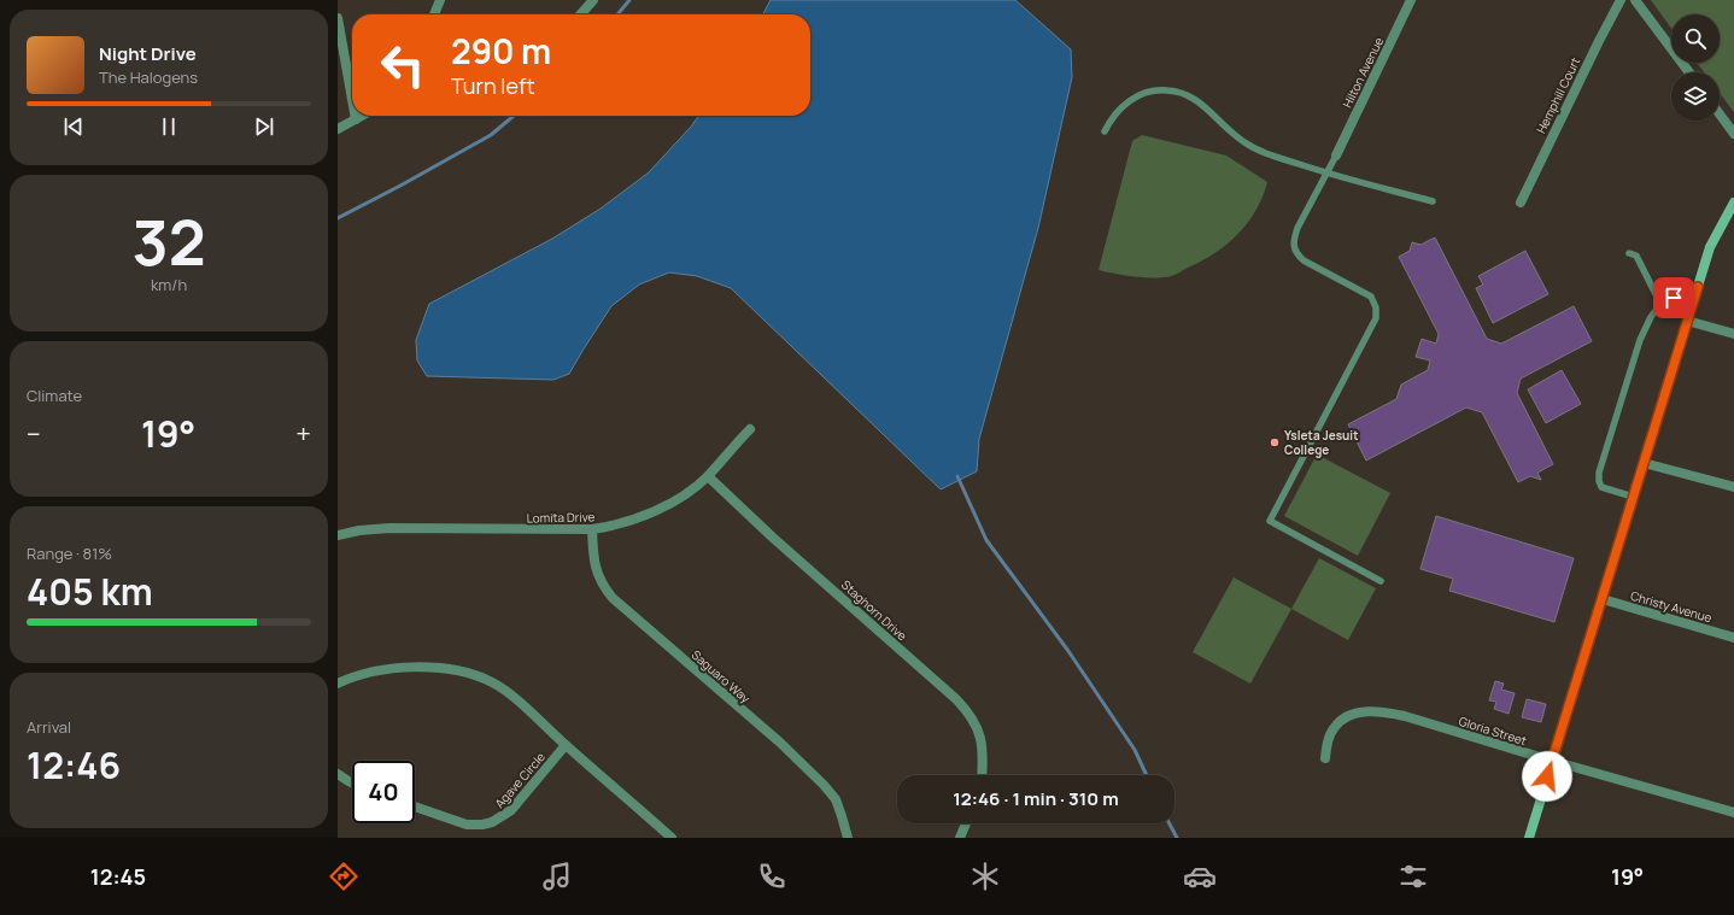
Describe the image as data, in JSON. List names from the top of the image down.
{
  "streets": {
    "street": [
      "Hilton Avenue",
      "Hemphill Court",
      "Lomita Drive",
      "Christy Avenue",
      "Staghorn Drive",
      "Saguaro Way",
      "Gloria Street",
      "Agave Circle"
    ]
  },
  "crossings": [
    ["Lomita Drive", "Staghorn Drive"],
    ["Lomita Drive", "Saguaro Way"]
  ],
  "places": ["Ysleta Jesuit College"],
  "page": {
    "turn": ["290 m", "Turn left"],
    "song": ["Night Drive", "The Halogens"],
    "tile": [
      ["32", "km/h"],
      "Climate",
      ["Range · 81%", "405 km"],
      ["Arrival", "12:46"]
    ],
    "heat": ["−", "19°", "+"],
    "limit": "40",
    "trip": "12:46 · 1 min · 310 m",
    "tabs": ["12:45", "19°"]
  }
}
